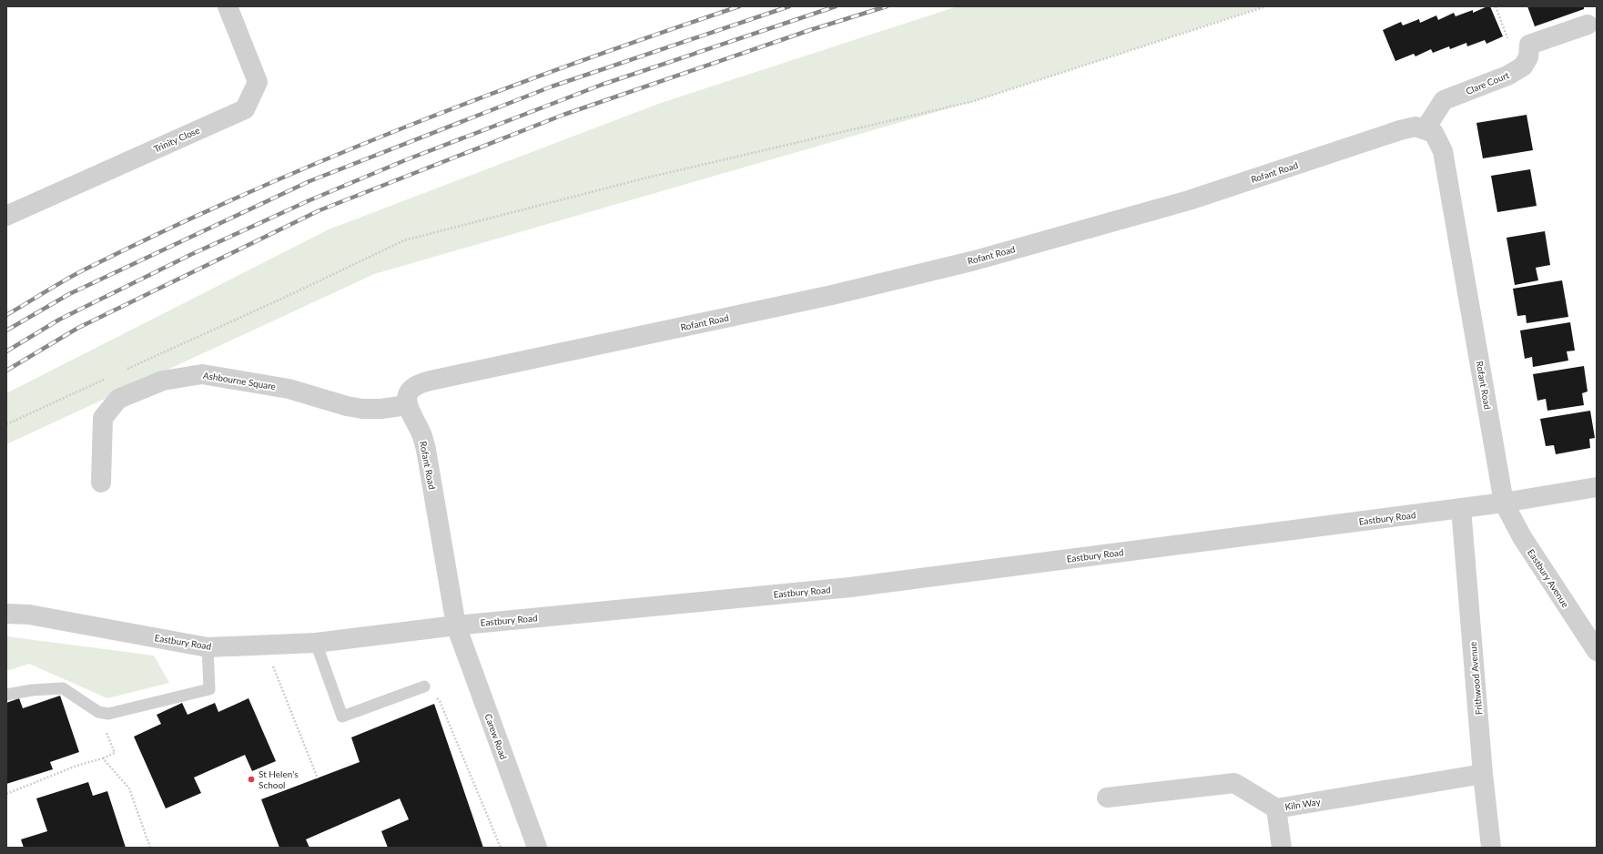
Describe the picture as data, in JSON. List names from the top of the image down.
{
  "streets": {
    "street": [
      "Clare Court",
      "Trinity Close",
      "Rofant Road",
      "Ashbourne Square",
      "Eastbury Road",
      "Eastbury Avenue",
      "Frithwood Avenue",
      "Carew Road",
      "Kiln Way"
    ]
  },
  "crossings": [
    ["Clare Court", "Rofant Road"],
    ["Rofant Road", "Ashbourne Square"],
    ["Rofant Road", "Eastbury Road"],
    ["Rofant Road", "Eastbury Avenue"],
    ["Rofant Road", "Carew Road"],
    ["Eastbury Road", "Eastbury Avenue"],
    ["Eastbury Road", "Frithwood Avenue"],
    ["Eastbury Road", "Carew Road"],
    ["Frithwood Avenue", "Kiln Way"]
  ],
  "places": ["St Helen's School"]
}
